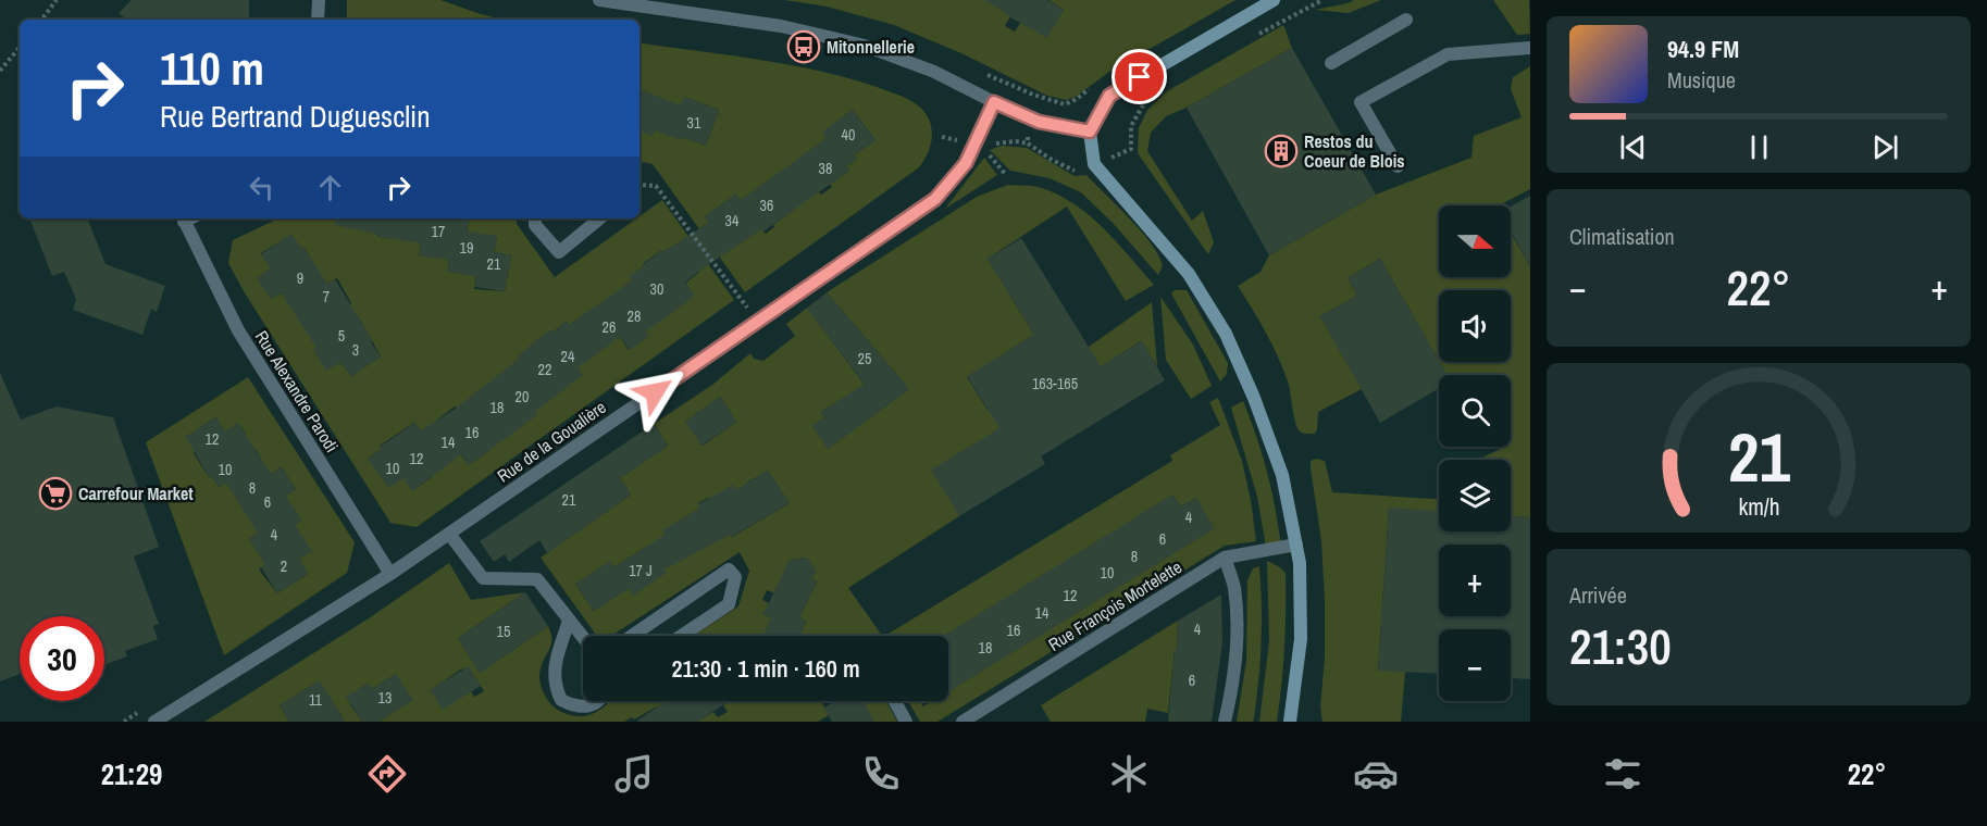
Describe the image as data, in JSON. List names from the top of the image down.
{
  "streets": {
    "street": ["Rue Alexandre Parodi", "Rue de la Goualière", "Rue François Mortelette"]
  },
  "crossings": [
    ["Rue Alexandre Parodi", "Rue de la Goualière"]
  ],
  "places": {
    "bus stop": ["Mitonnellerie"],
    "building": ["Restos du Coeur de Blois"],
    "supermarket": ["Carrefour Market"]
  },
  "house_numbers": [
    "31",
    "40",
    "38",
    "36",
    "34",
    "17",
    "19",
    "21",
    "9",
    "30",
    "7",
    "28",
    "26",
    "5",
    "3",
    "24",
    "25",
    "22",
    "163-165",
    "20",
    "18",
    "16",
    "12",
    "14",
    "12",
    "10",
    "10",
    "8",
    "21",
    "6",
    "4",
    "4",
    "6",
    "8",
    "2",
    "17 J",
    "10",
    "12",
    "14",
    "4",
    "16",
    "15",
    "18",
    "6",
    "13",
    "11"
  ],
  "north": "right",
  "page": {
    "turn": ["110 m", "Rue Bertrand Duguesclin"],
    "song": ["94.9 FM", "Musique"],
    "tile": [
      "Climatisation",
      ["Arrivée", "21:30"]
    ],
    "map_buttons": ["+", "−"],
    "heat": ["−", "22°", "+"],
    "limit": "30",
    "trip": "21:30 · 1 min · 160 m",
    "tabs": ["21:29", "22°"],
    "gauge": ["21", "km/h"]
  }
}
